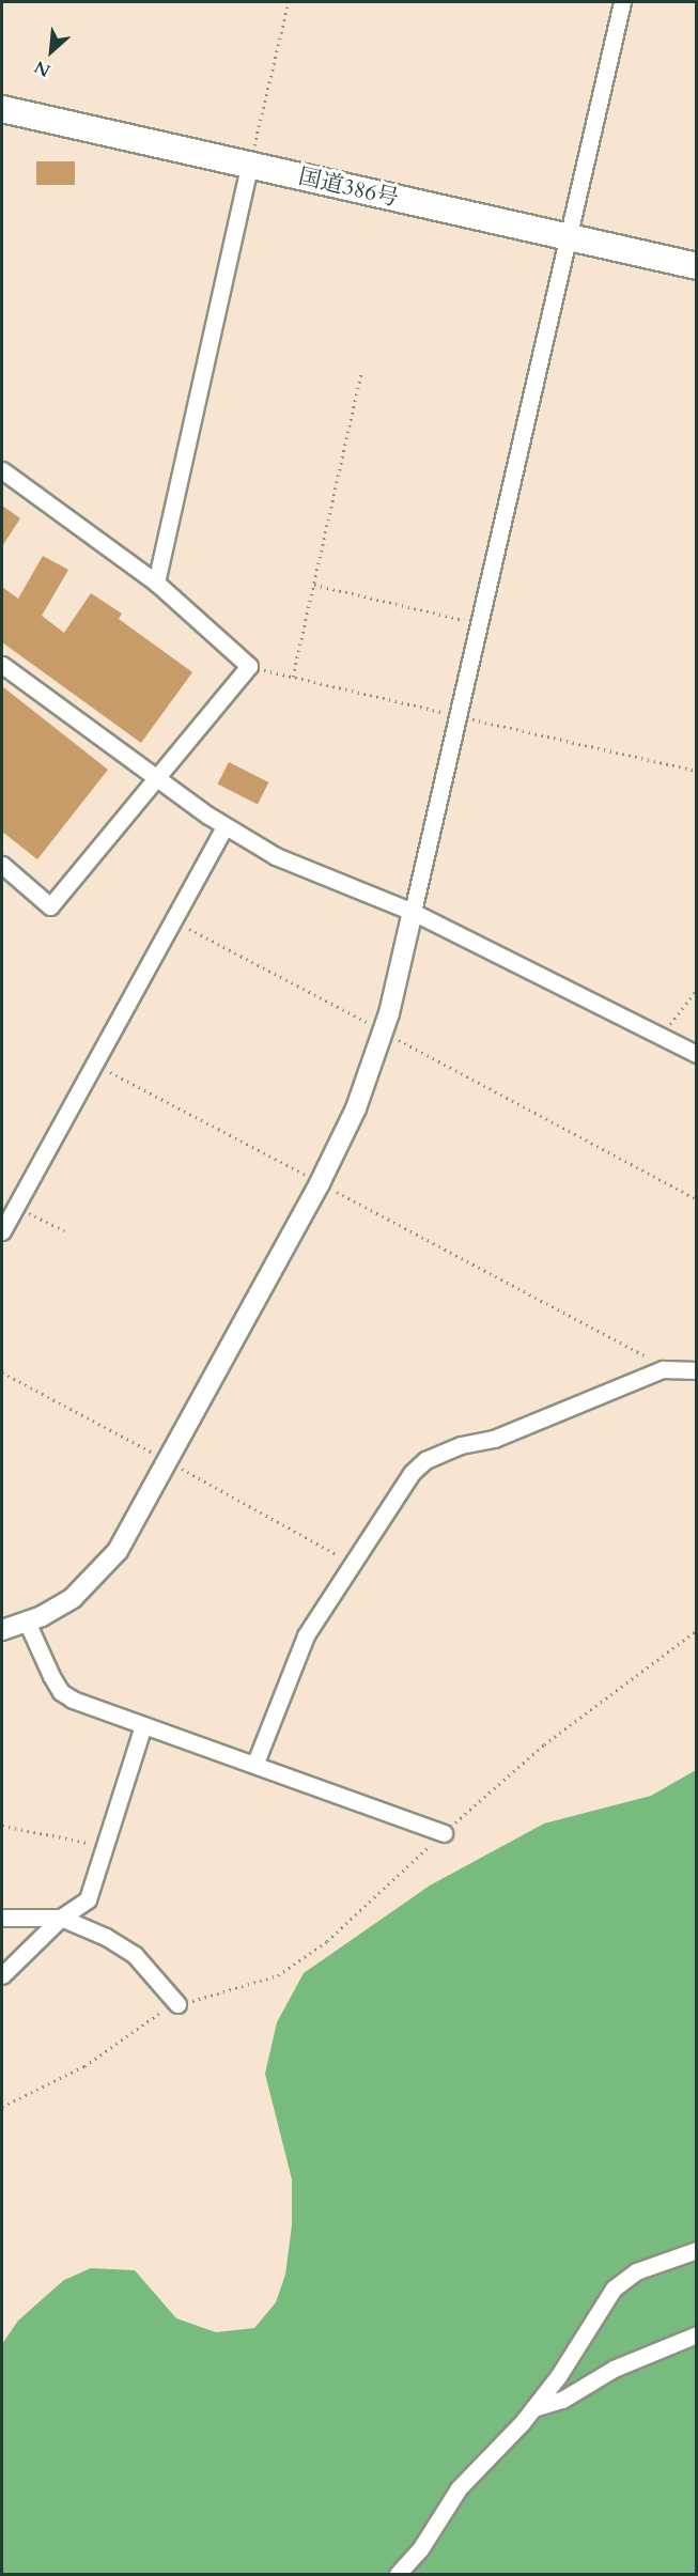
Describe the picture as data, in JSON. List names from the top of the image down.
{
  "streets": {
    "highway": ["国道386号"]
  },
  "north": "bottom left"
}
